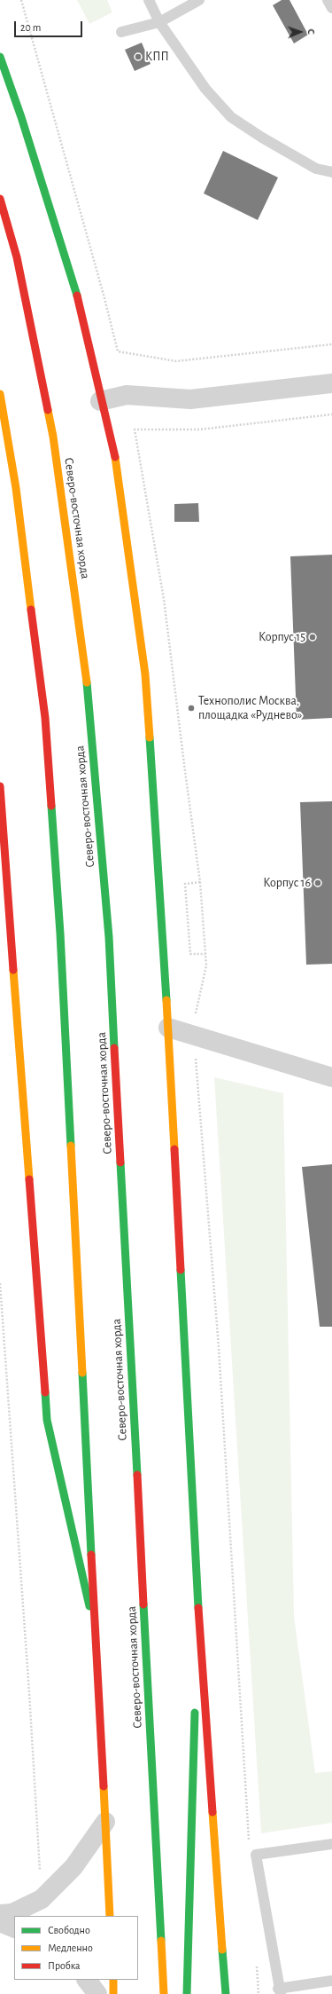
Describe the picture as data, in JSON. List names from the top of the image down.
{
  "streets": {
    "main road": ["Северо-восточная хорда"]
  },
  "places": [
    "КПП",
    "Корпус 15",
    "Технополис Москва, площадка «Руднево»",
    "Корпус 16"
  ],
  "legend": ["Свободно", "Медленно", "Пробка"],
  "scale_bar": "20 m",
  "north": "right"
}
